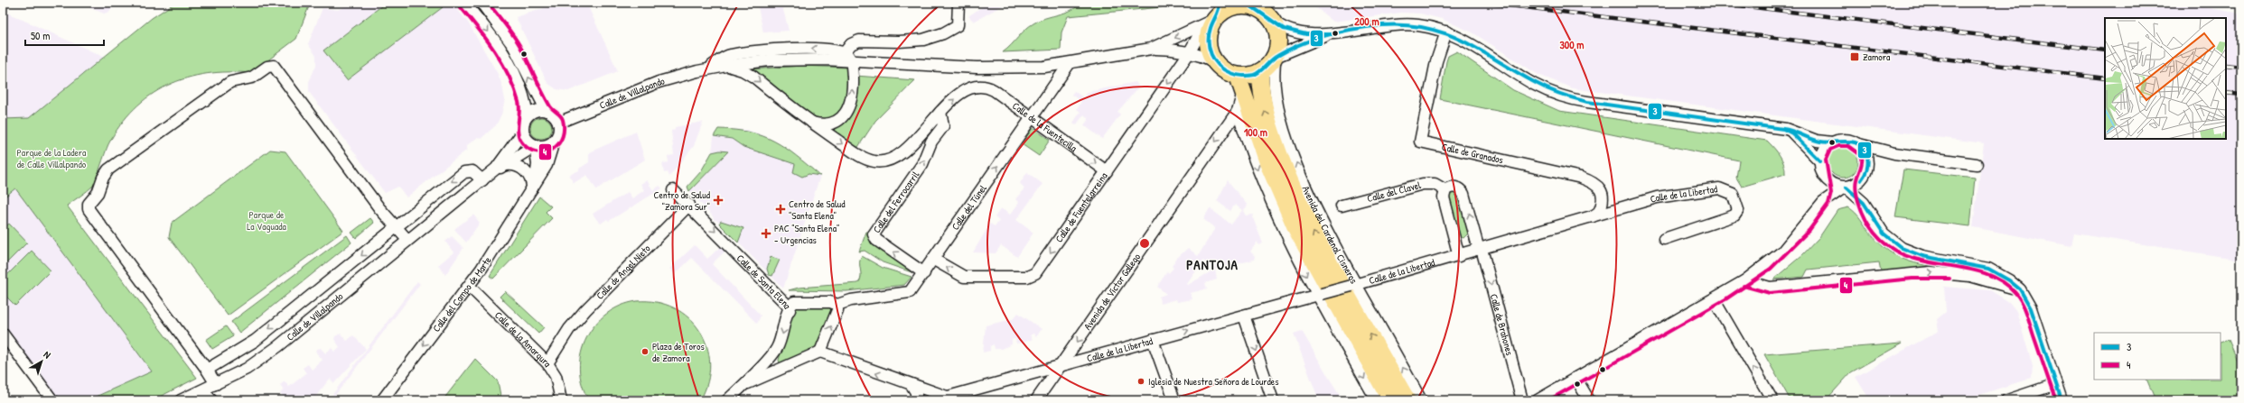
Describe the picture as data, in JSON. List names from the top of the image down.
{
  "streets": {
    "highway": ["Avenida del Cardenal Cisneros"],
    "street": [
      "Calle de Villalpando",
      "Calle de la Fuentecilla",
      "Calle de Granados",
      "Calle del Clavel",
      "Calle de la Libertad",
      "Calle del Ferrocarril",
      "Calle de Fuentelarreina",
      "Calle del Túnel",
      "Calle de Ángel Nieto",
      "Calle de Santa Elena",
      "Avenida de Víctor Gallego",
      "Calle del Campo de Marte",
      "Calle de Brahones",
      "Calle de la Amargura"
    ]
  },
  "crossings": [
    ["Calle de Villalpando", "Calle del Túnel"],
    ["Calle de Villalpando", "Calle del Campo de Marte"],
    ["Calle de la Fuentecilla", "Calle del Ferrocarril"],
    ["Calle de la Fuentecilla", "Calle de Fuentelarreina"],
    ["Calle de la Fuentecilla", "Calle del Túnel"],
    ["Calle de Granados", "Calle de la Libertad"],
    ["Calle del Clavel", "Calle de la Libertad"],
    ["Calle del Clavel", "Calle de Brahones"],
    ["Calle de la Libertad", "Avenida del Cardenal Cisneros"],
    ["Calle de la Libertad", "Avenida de Víctor Gallego"],
    ["Calle de la Libertad", "Calle de Brahones"],
    ["Calle del Ferrocarril", "Calle del Túnel"],
    ["Calle de Fuentelarreina", "Calle del Túnel"],
    ["Calle del Túnel", "Calle de Santa Elena"],
    ["Calle de Ángel Nieto", "Calle de Santa Elena"],
    ["Calle de Ángel Nieto", "Calle de la Amargura"],
    ["Calle del Campo de Marte", "Calle de la Amargura"]
  ],
  "one_way": [
    "Calle de la Fuentecilla",
    "Calle del Clavel",
    "Calle de Fuentelarreina",
    "Calle del Túnel",
    "Calle de Santa Elena",
    "Avenida de Víctor Gallego",
    "Calle del Campo de Marte",
    "Calle de Brahones"
  ],
  "districts": ["PANTOJA"],
  "parks": ["Parque de la Ladera de Calle Villalpando", "Parque de La Vaguada"],
  "places": {
    "transit": ["Zamora"],
    "health": ["Centro de Salud \"Zamora Sur\"", "Centro de Salud \"Santa Elena\"", "PAC \"Santa Elena\" - Urgencias"],
    "other": ["Plaza de Toros de Zamora", "Iglesia de Nuestra Señora de Lourdes"]
  },
  "lines": ["transit line 3", "transit line 4"],
  "legend": ["3", "4"],
  "scale_bar": "50 m",
  "north": "top right",
  "rings": ["200 m", "300 m", "100 m"]
}
